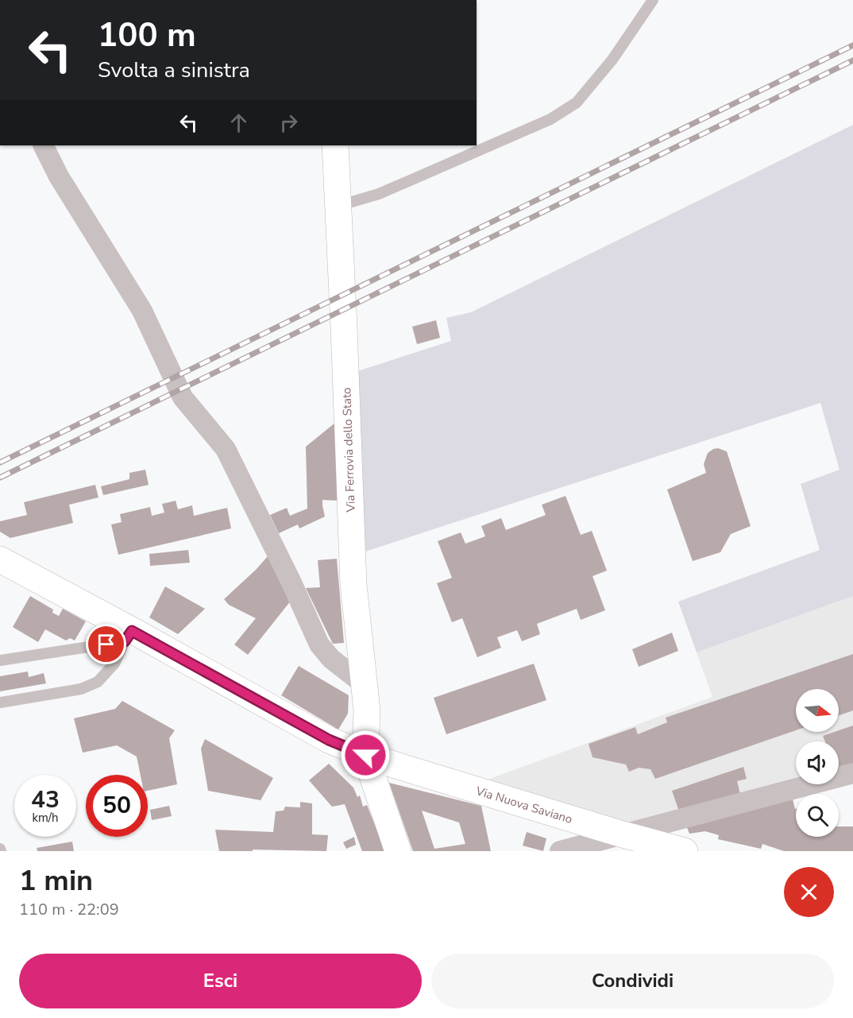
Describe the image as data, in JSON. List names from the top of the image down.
{
  "streets": {
    "main road": ["Via Ferrovia dello Stato", "Via Nuova Saviano"]
  },
  "crossings": [
    ["Via Ferrovia dello Stato", "Via Nuova Saviano"]
  ],
  "north": "right",
  "page": {
    "turn": ["100 m", "Svolta a sinistra"],
    "speed": "43 km/h",
    "limit": "50",
    "heading": ["1 min", "110 m · 22:09"],
    "buttons": ["Esci", "Condividi"]
  }
}
